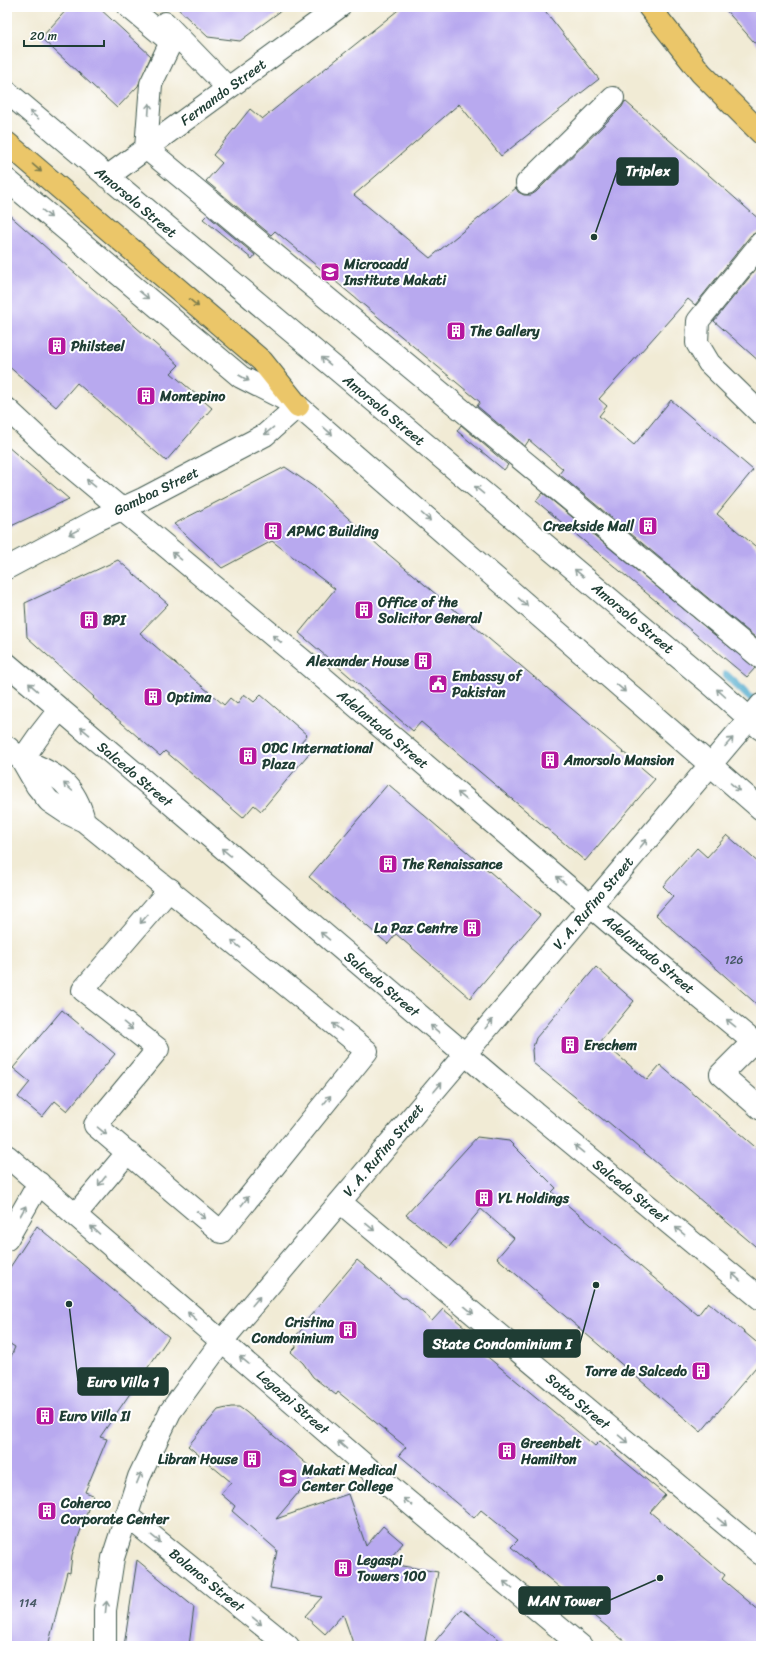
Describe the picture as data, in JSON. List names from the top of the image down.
{
  "streets": {
    "street": [
      "Fernando Street",
      "Amorsolo Street",
      "Gamboa Street",
      "Adelantado Street",
      "Salcedo Street",
      "V. A. Rufino Street",
      "Sotto Street",
      "Legazpi Street",
      "Bolanos Street"
    ]
  },
  "crossings": [
    ["Fernando Street", "Amorsolo Street"],
    ["Amorsolo Street", "V. A. Rufino Street"],
    ["Gamboa Street", "Adelantado Street"],
    ["Adelantado Street", "V. A. Rufino Street"],
    ["Salcedo Street", "V. A. Rufino Street"],
    ["V. A. Rufino Street", "Sotto Street"],
    ["V. A. Rufino Street", "Legazpi Street"],
    ["V. A. Rufino Street", "Bolanos Street"]
  ],
  "one_way": [
    "Gamboa Street",
    "Salcedo Street",
    "V. A. Rufino Street",
    "Sotto Street",
    "Legazpi Street",
    "Bolanos Street"
  ],
  "places": {
    "other": [
      "Triplex",
      "State Condominium I",
      "Euro Villa 1",
      "MAN Tower"
    ],
    "school or university": ["Microcadd Institute Makati", "Makati Medical Center College"],
    "building": [
      "The Gallery",
      "Philsteel",
      "Montepino",
      "Creekside Mall",
      "APMC Building",
      "Office of the Solicitor General",
      "BPI",
      "Alexander House",
      "Optima",
      "ODC International Plaza",
      "Amorsolo Mansion",
      "The Renaissance",
      "La Paz Centre",
      "Erechem",
      "YL Holdings",
      "Cristina Condominium",
      "Torre de Salcedo",
      "Euro Villa II",
      "Greenbelt Hamilton",
      "Libran House",
      "Coherco Corporate Center",
      "Legaspi Towers 100"
    ],
    "public building": ["Embassy of Pakistan"]
  },
  "house_numbers": ["126", "114"],
  "scale_bar": "20 m"
}
